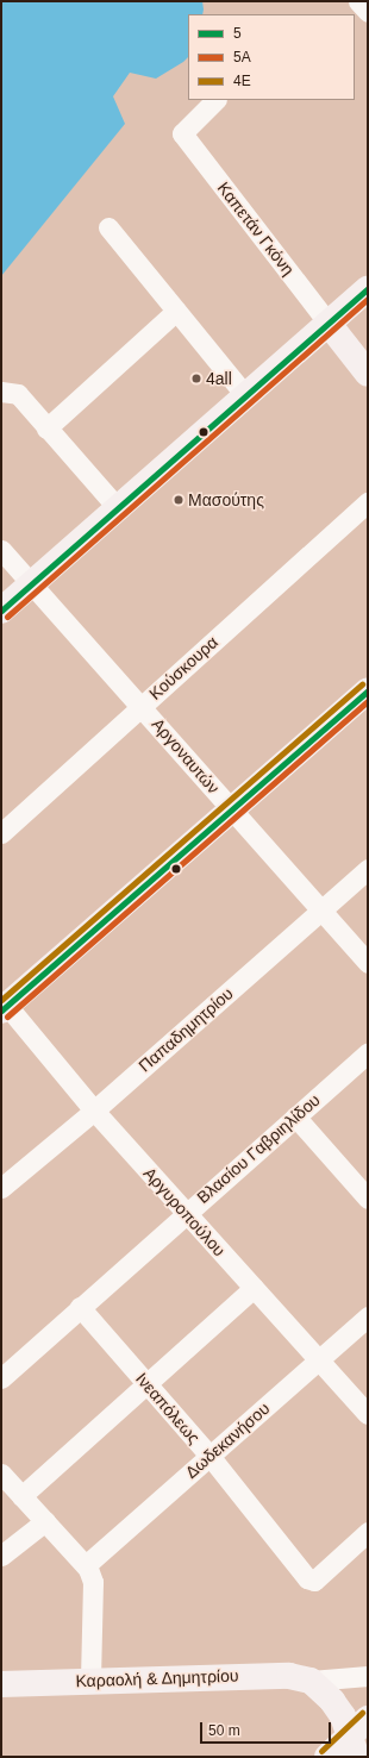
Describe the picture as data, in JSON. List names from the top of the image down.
{
  "streets": {
    "main road": ["Καπετάν Γκόνη", "Καραολή & Δημητρίου"],
    "street": [
      "Κούσκουρα",
      "Αργοναυτών",
      "Παπαδημητρίου",
      "Βλασίου Γαβριηλίδου",
      "Αργυροπούλου",
      "Ινεαπόλεως",
      "Δωδεκανήσου"
    ]
  },
  "crossings": [
    ["Κούσκουρα", "Αργοναυτών"],
    ["Αργοναυτών", "Παπαδημητρίου"],
    ["Παπαδημητρίου", "Αργυροπούλου"],
    ["Βλασίου Γαβριηλίδου", "Αργυροπούλου"],
    ["Βλασίου Γαβριηλίδου", "Ινεαπόλεως"],
    ["Αργυροπούλου", "Δωδεκανήσου"],
    ["Ινεαπόλεως", "Δωδεκανήσου"]
  ],
  "places": ["4all", "Μασούτης"],
  "lines": ["transit line 5", "transit line 5Α", "transit line 4Ε"],
  "legend": ["5", "5Α", "4Ε"],
  "scale_bar": "50 m"
}
